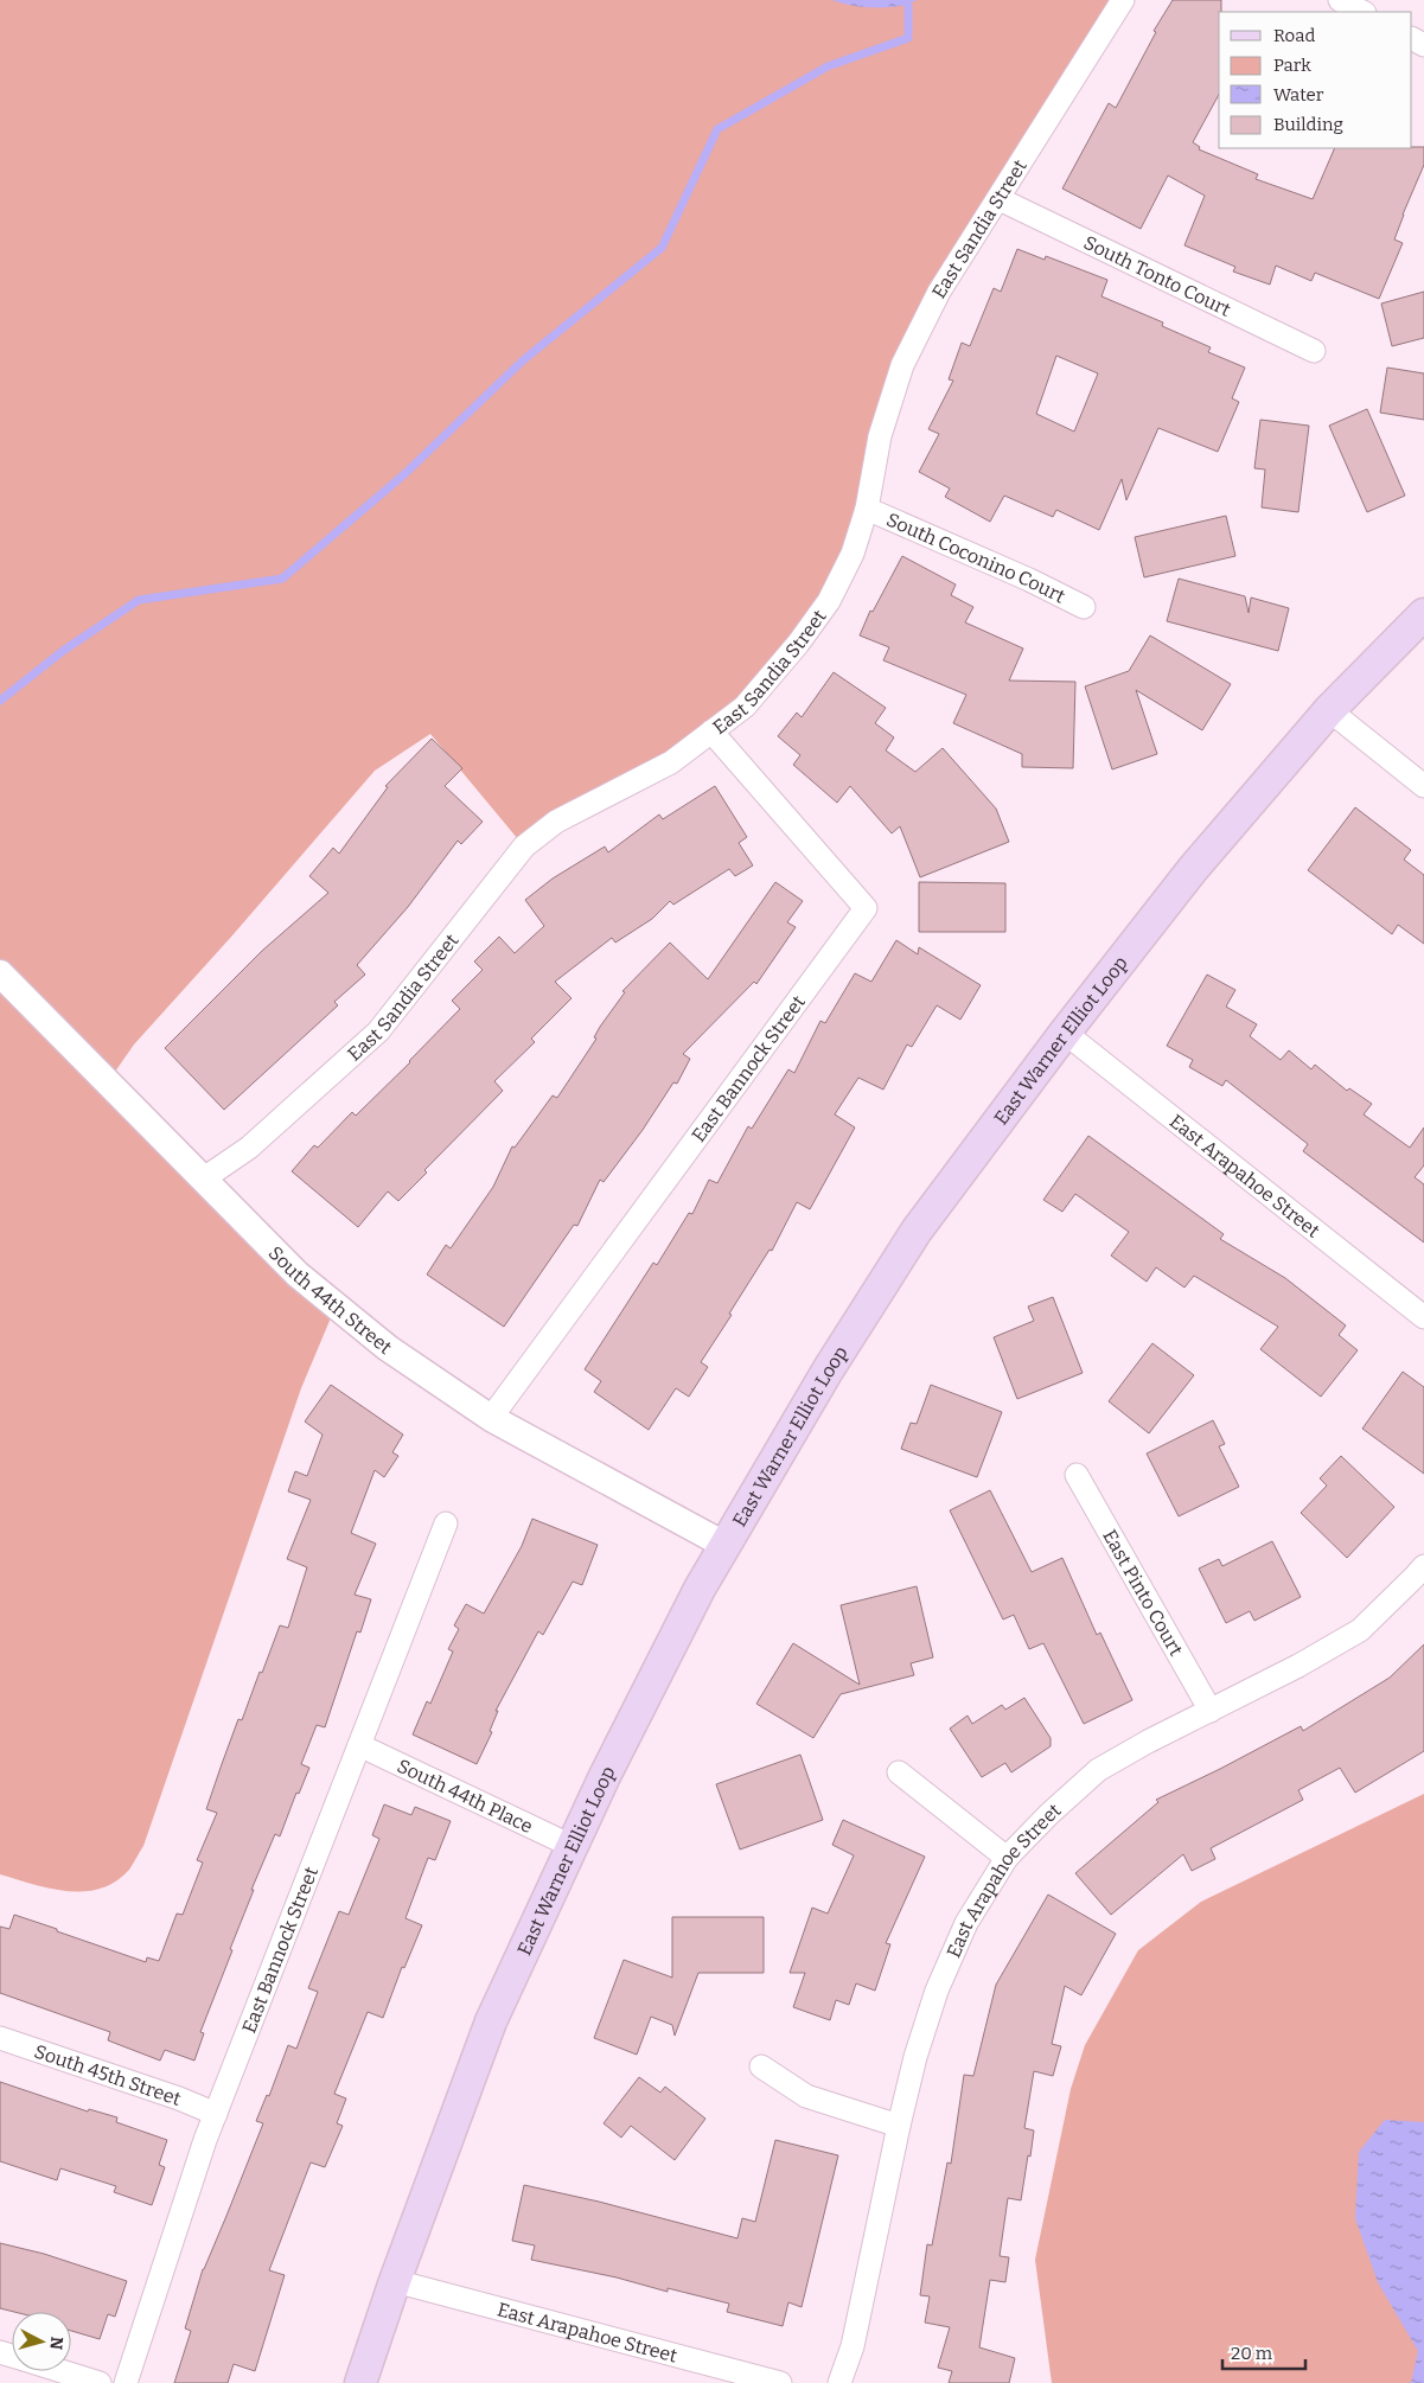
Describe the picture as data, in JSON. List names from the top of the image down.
{
  "streets": {
    "main road": ["East Warner Elliot Loop"],
    "street": [
      "East Sandia Street",
      "South Tonto Court",
      "South Coconino Court",
      "East Bannock Street",
      "East Arapahoe Street",
      "South 44th Street",
      "East Pinto Court",
      "South 44th Place",
      "South 45th Street"
    ]
  },
  "crossings": [
    ["East Sandia Street", "South Tonto Court"],
    ["East Sandia Street", "South Coconino Court"],
    ["East Sandia Street", "East Bannock Street"],
    ["East Sandia Street", "South 44th Street"],
    ["East Warner Elliot Loop", "East Arapahoe Street"],
    ["East Warner Elliot Loop", "South 44th Street"],
    ["East Warner Elliot Loop", "South 44th Place"],
    ["East Bannock Street", "South 44th Street"],
    ["East Bannock Street", "South 44th Place"],
    ["East Bannock Street", "South 45th Street"],
    ["East Arapahoe Street", "East Pinto Court"]
  ],
  "legend": [
    "Road",
    "Park",
    "Water",
    "Building"
  ],
  "scale_bar": "20 m",
  "north": "right"
}
